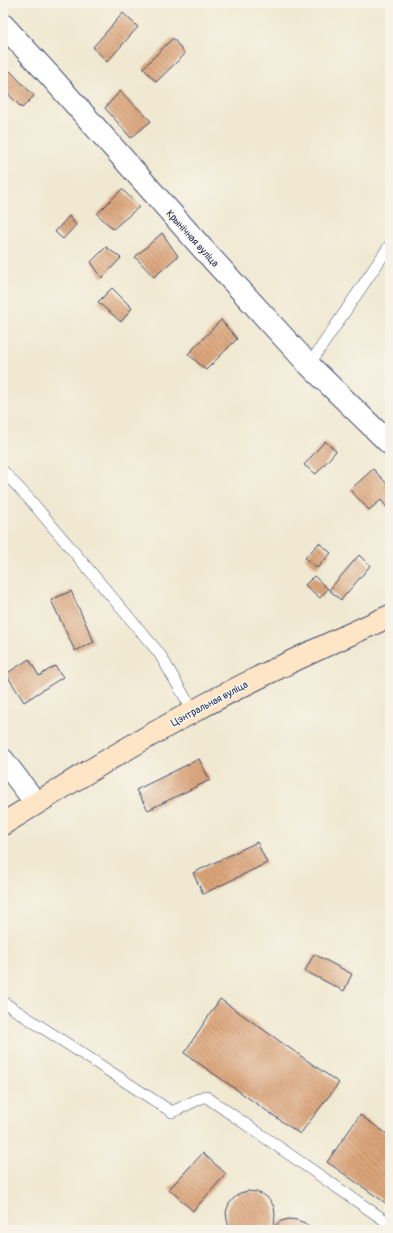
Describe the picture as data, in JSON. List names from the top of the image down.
{
  "streets": {
    "street": ["Крынічная вуліца", "Цэнтральная вуліца"]
  }
}
